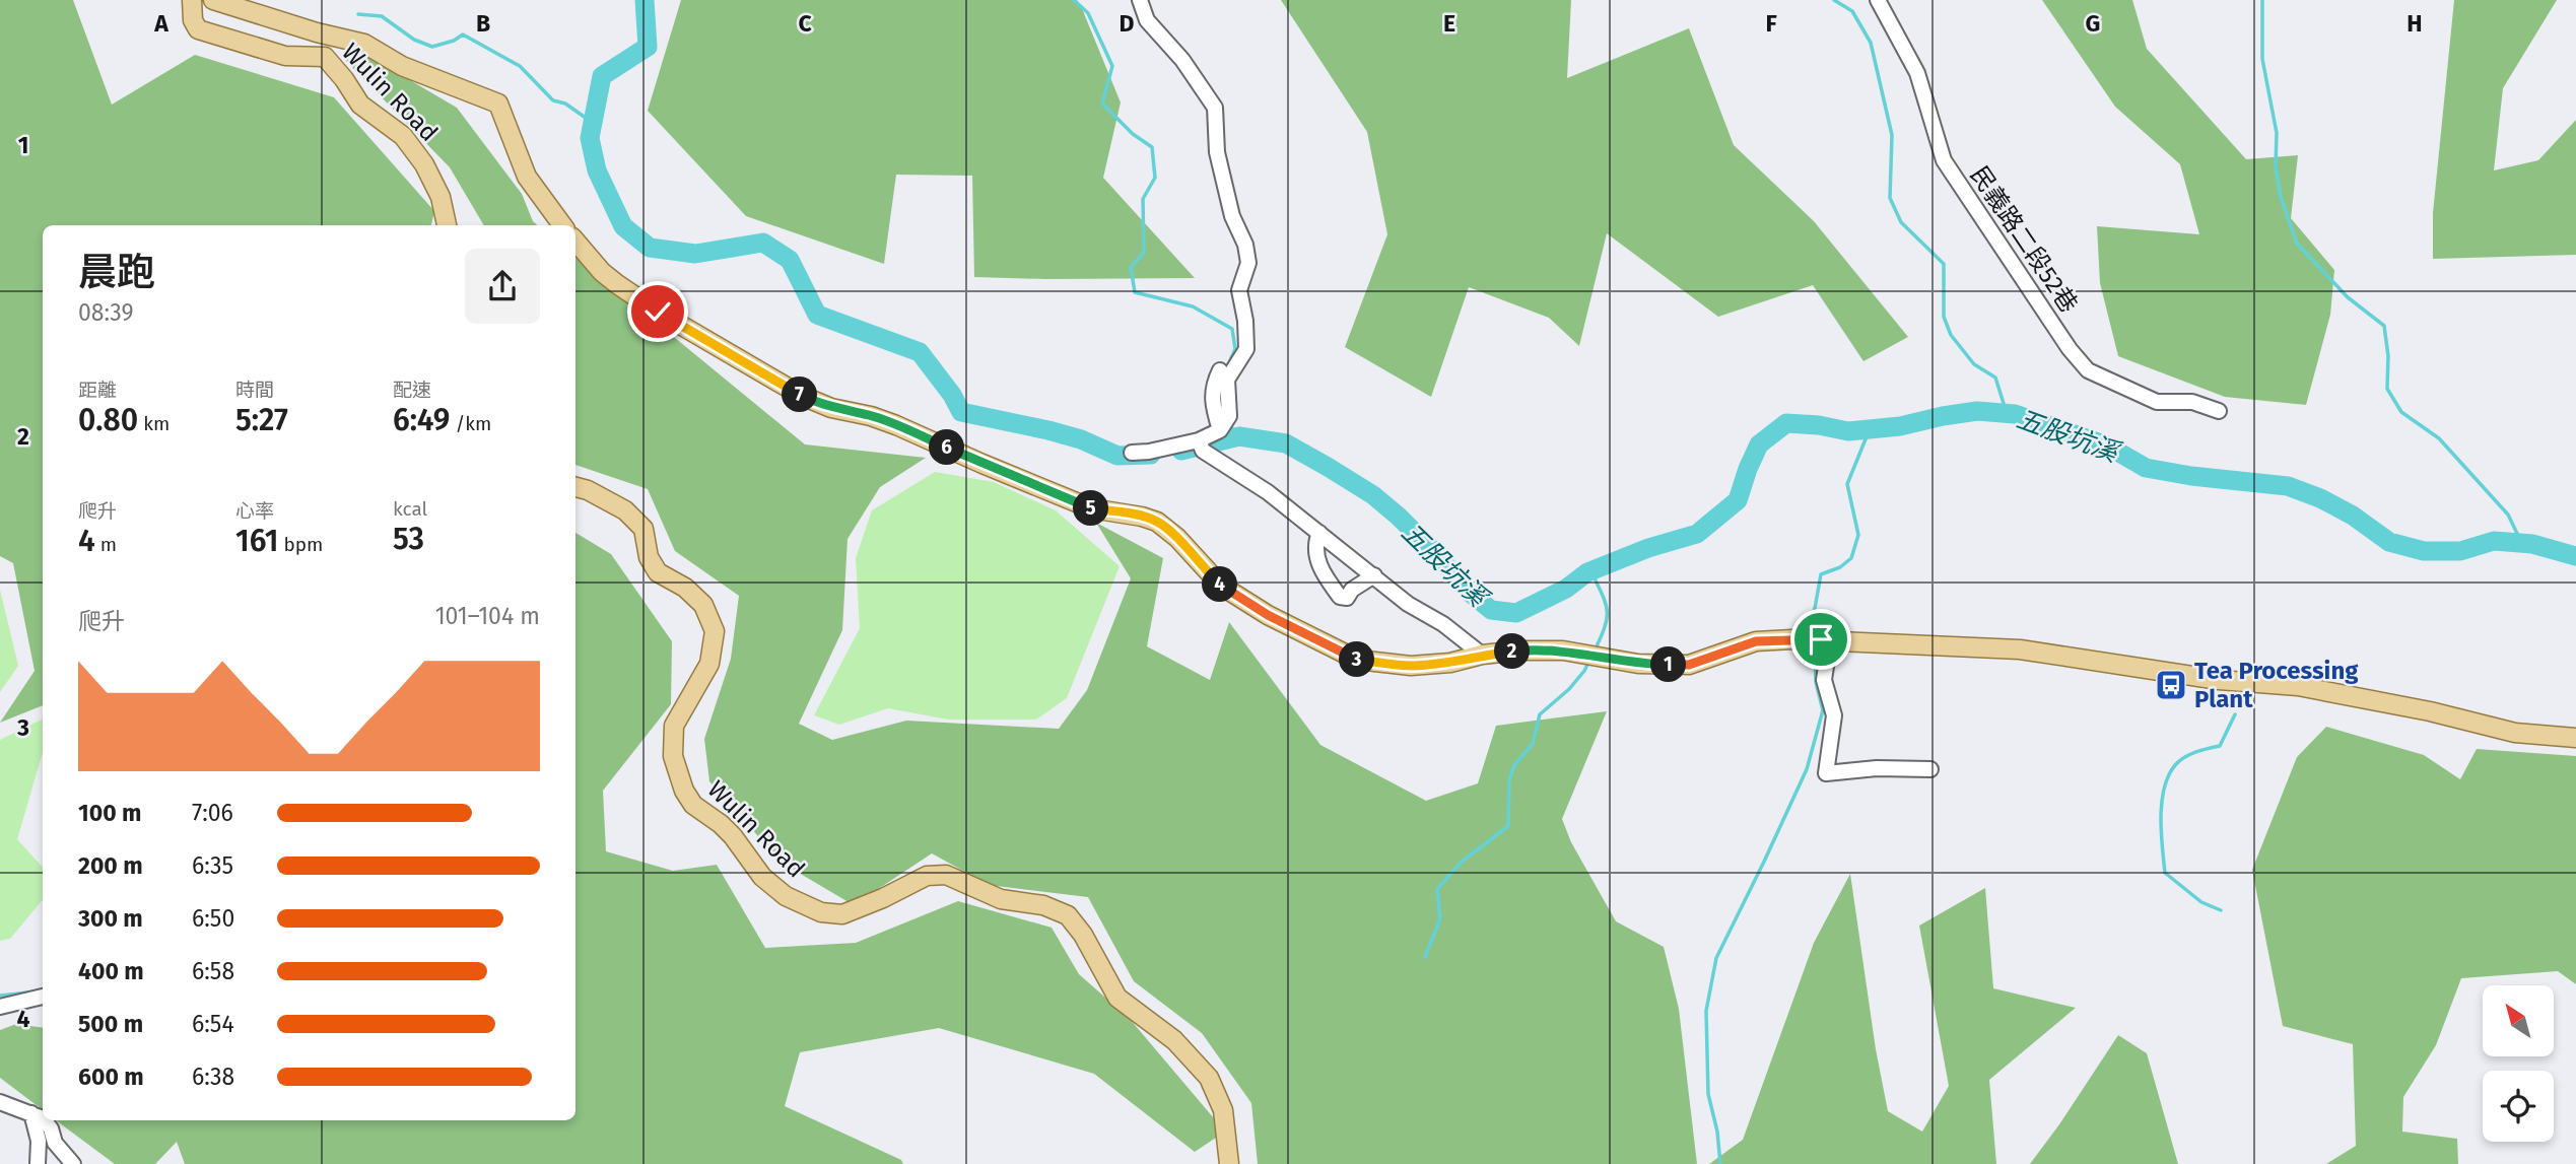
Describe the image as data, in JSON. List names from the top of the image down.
{
  "streets": {
    "main road": ["Wulin Road"],
    "street": ["民義路二段52巷"]
  },
  "water": ["五股坑溪"],
  "places": {
    "bus stop": ["Tea Processing Plant"]
  },
  "north": "top left",
  "page": {
    "heading": ["晨跑", "08:39"],
    "stats": [
      ["距離", "0.80 km"],
      ["時間", "5:27"],
      ["配速", "6:49 /km"],
      ["爬升", "4 m"],
      ["心率", "161 bpm"],
      ["kcal", "53"]
    ],
    "pins": [
      "7",
      "6",
      "5",
      "4",
      "2",
      "3",
      "1"
    ],
    "chart": ["爬升", "101–104 m"],
    "list": [
      {
        "name": "100 m",
        "note": "7:06"
      },
      {
        "name": "200 m",
        "note": "6:35"
      },
      {
        "name": "300 m",
        "note": "6:50"
      },
      {
        "name": "400 m",
        "note": "6:58"
      },
      {
        "name": "500 m",
        "note": "6:54"
      },
      {
        "name": "600 m",
        "note": "6:38"
      }
    ]
  },
  "grid": {
    "columns": [
      "A",
      "B",
      "C",
      "D",
      "E",
      "F",
      "G",
      "H"
    ],
    "rows": [
      "1",
      "2",
      "3",
      "4"
    ]
  }
}
